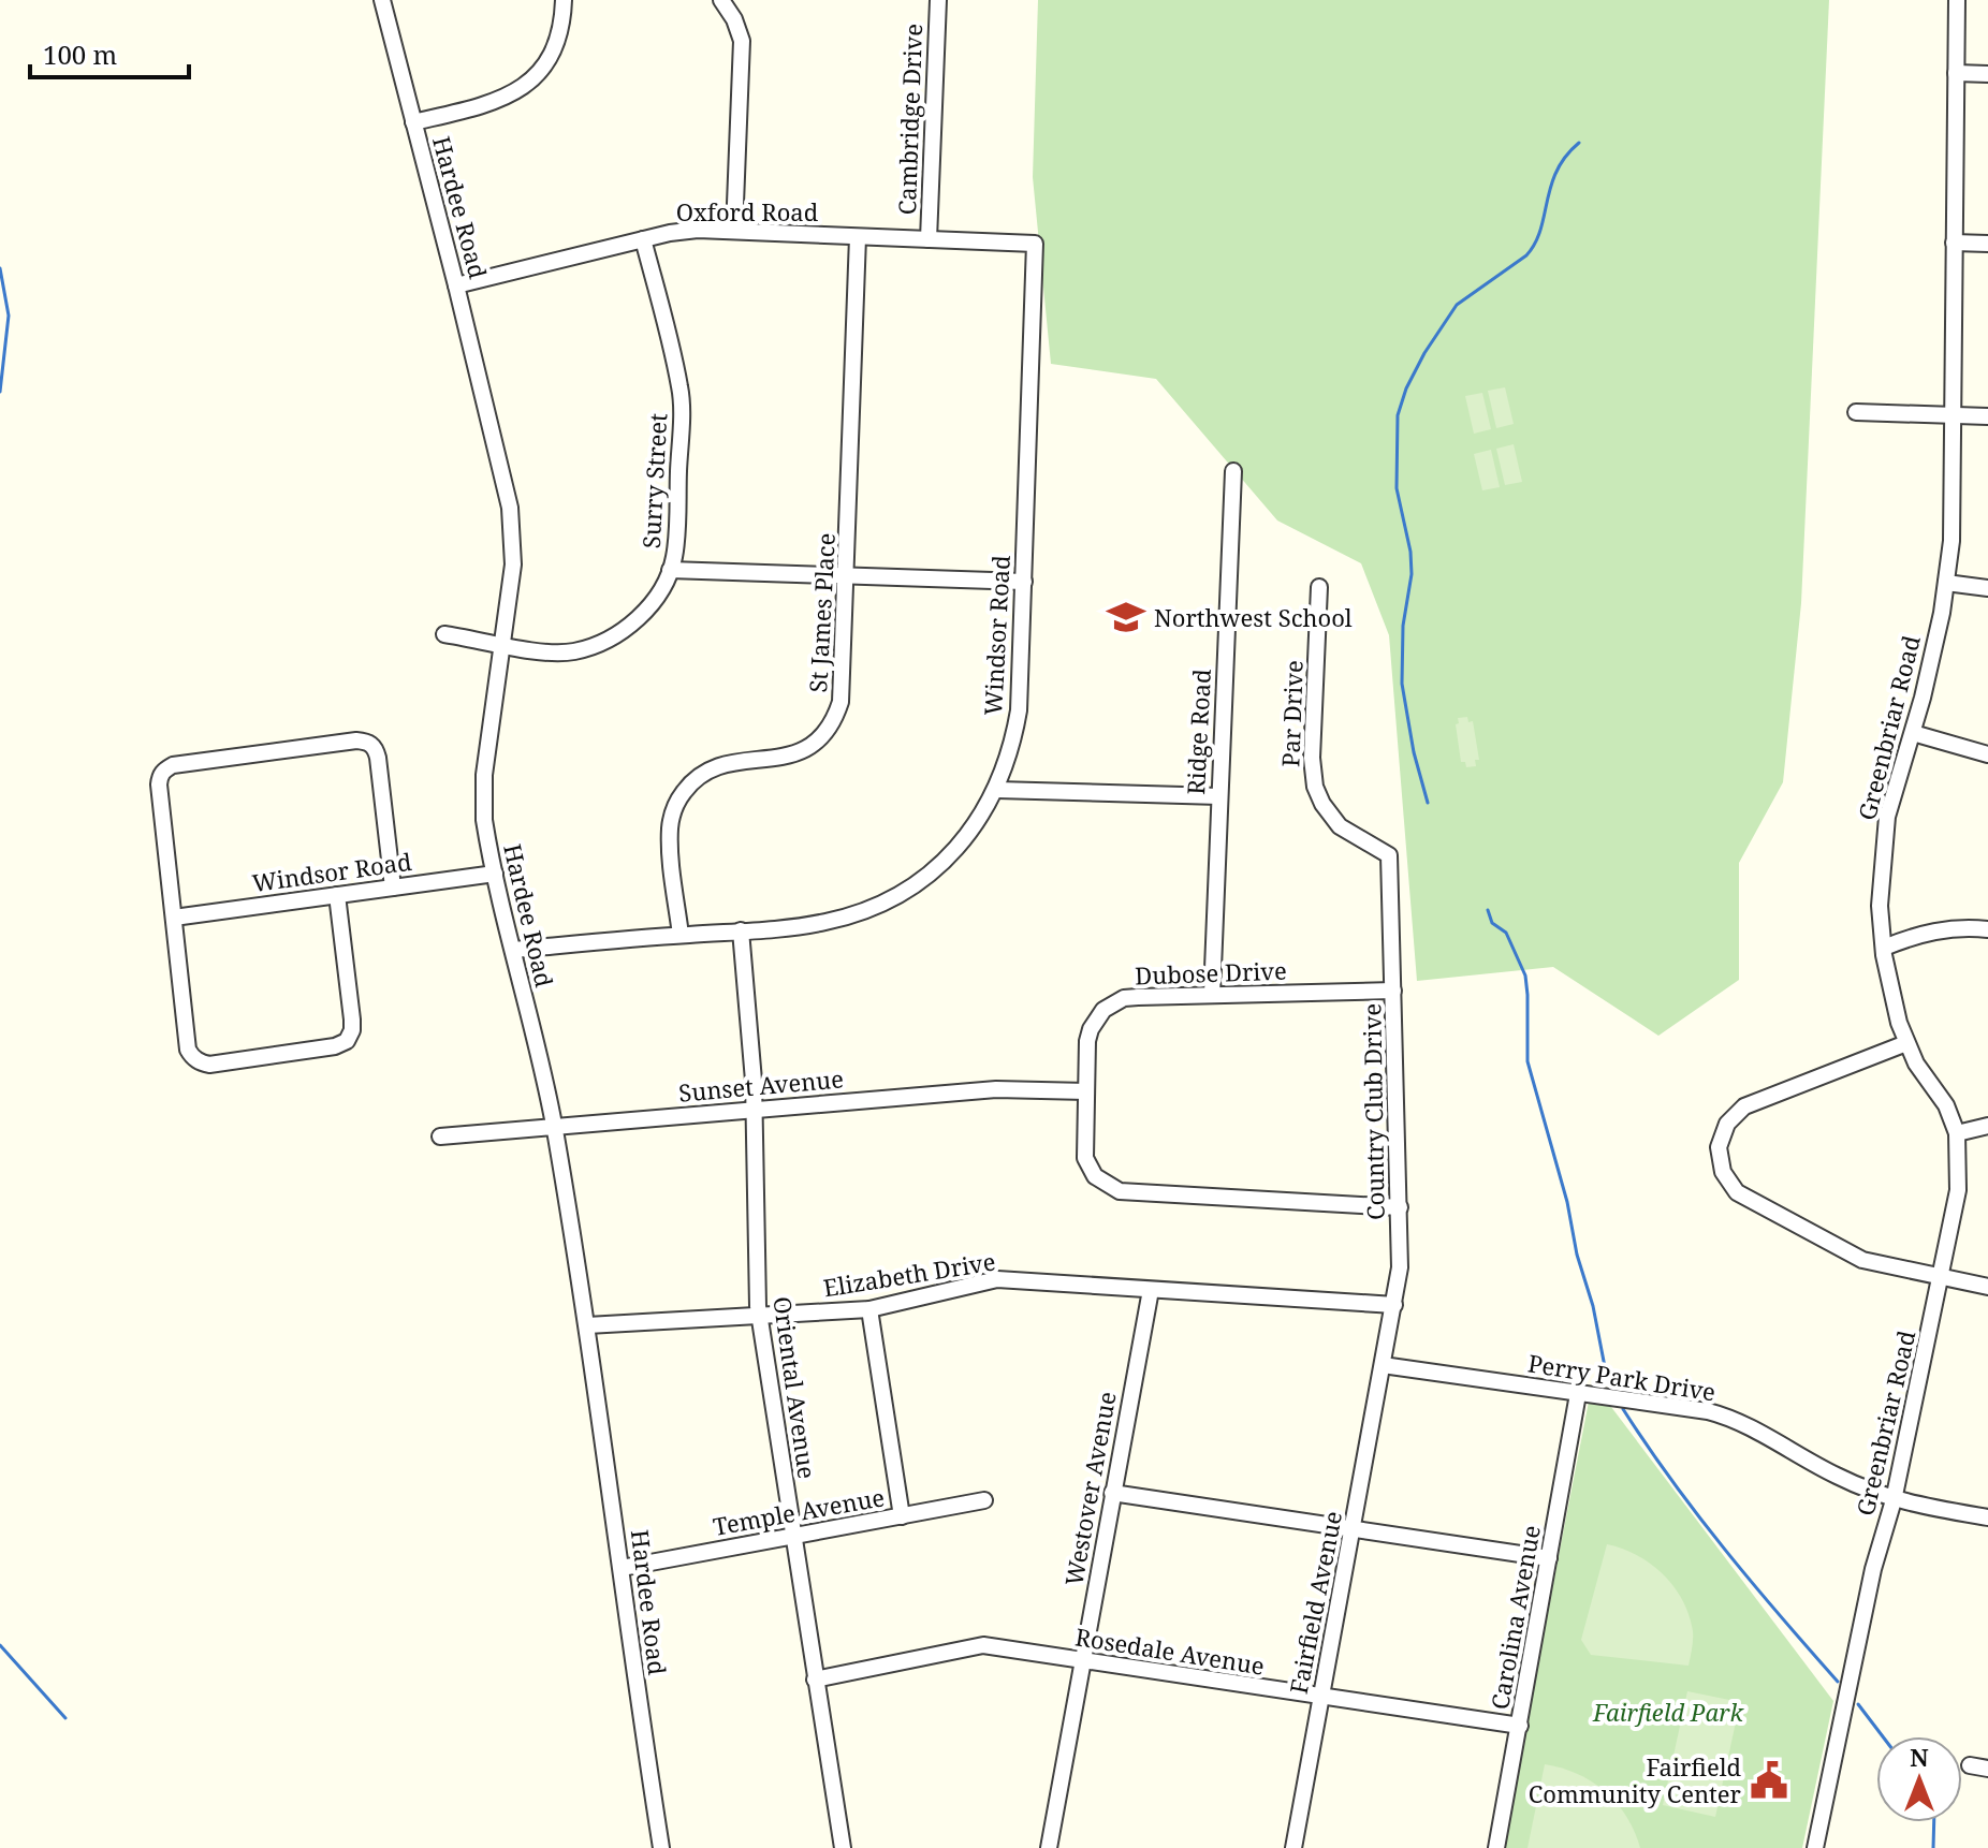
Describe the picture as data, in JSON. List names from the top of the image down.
{
  "streets": {
    "street": [
      "Cambridge Drive",
      "Hardee Road",
      "Oxford Road",
      "Surry Street",
      "St James Place",
      "Windsor Road",
      "Par Drive",
      "Greenbriar Road",
      "Ridge Road",
      "Dubose Drive",
      "Sunset Avenue",
      "Country Club Drive",
      "Elizabeth Drive",
      "Perry Park Drive",
      "Oriental Avenue",
      "Westover Avenue",
      "Temple Avenue",
      "Fairfield Avenue",
      "Carolina Avenue",
      "Rosedale Avenue"
    ]
  },
  "crossings": [
    ["Cambridge Drive", "Oxford Road"],
    ["Hardee Road", "Oxford Road"],
    ["Hardee Road", "Surry Street"],
    ["Hardee Road", "Windsor Road"],
    ["Hardee Road", "Sunset Avenue"],
    ["Hardee Road", "Elizabeth Drive"],
    ["Hardee Road", "Temple Avenue"],
    ["Oxford Road", "Surry Street"],
    ["Oxford Road", "St James Place"],
    ["Oxford Road", "Windsor Road"],
    ["St James Place", "Windsor Road"],
    ["Windsor Road", "Oriental Avenue"],
    ["Par Drive", "Country Club Drive"],
    ["Greenbriar Road", "Perry Park Drive"],
    ["Ridge Road", "Dubose Drive"],
    ["Dubose Drive", "Sunset Avenue"],
    ["Dubose Drive", "Country Club Drive"],
    ["Sunset Avenue", "Oriental Avenue"],
    ["Country Club Drive", "Elizabeth Drive"],
    ["Country Club Drive", "Perry Park Drive"],
    ["Country Club Drive", "Fairfield Avenue"],
    ["Elizabeth Drive", "Oriental Avenue"],
    ["Elizabeth Drive", "Westover Avenue"],
    ["Perry Park Drive", "Fairfield Avenue"],
    ["Perry Park Drive", "Carolina Avenue"],
    ["Oriental Avenue", "Temple Avenue"],
    ["Oriental Avenue", "Rosedale Avenue"],
    ["Westover Avenue", "Rosedale Avenue"],
    ["Fairfield Avenue", "Rosedale Avenue"],
    ["Carolina Avenue", "Rosedale Avenue"]
  ],
  "parks": ["Fairfield Park"],
  "places": {
    "school or university": ["Northwest School"],
    "public building": ["Fairfield Community Center"]
  },
  "scale_bar": "100 m",
  "north": "top"
}
